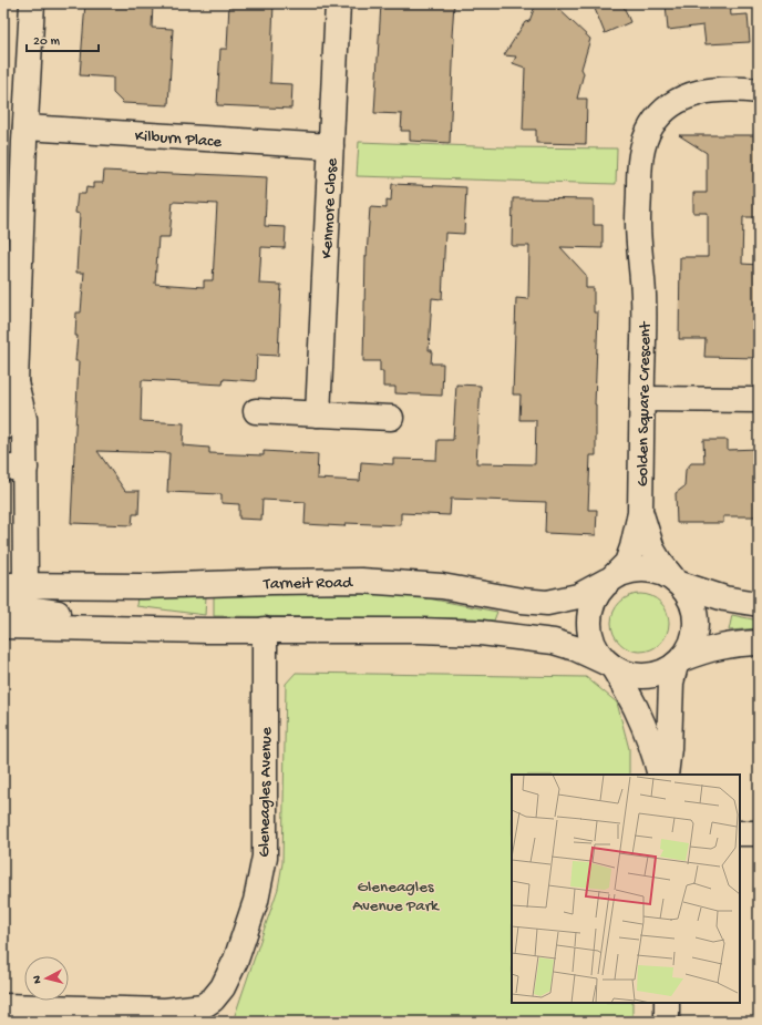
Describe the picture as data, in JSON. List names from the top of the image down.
{
  "streets": {
    "street": [
      "Kilburn Place",
      "Kenmore Close",
      "Golden Square Crescent",
      "Tarneit Road",
      "Gleneagles Avenue"
    ]
  },
  "crossings": [
    ["Kilburn Place", "Kenmore Close"],
    ["Golden Square Crescent", "Tarneit Road"]
  ],
  "parks": ["Gleneagles Avenue Park"],
  "scale_bar": "20 m",
  "north": "left"
}
